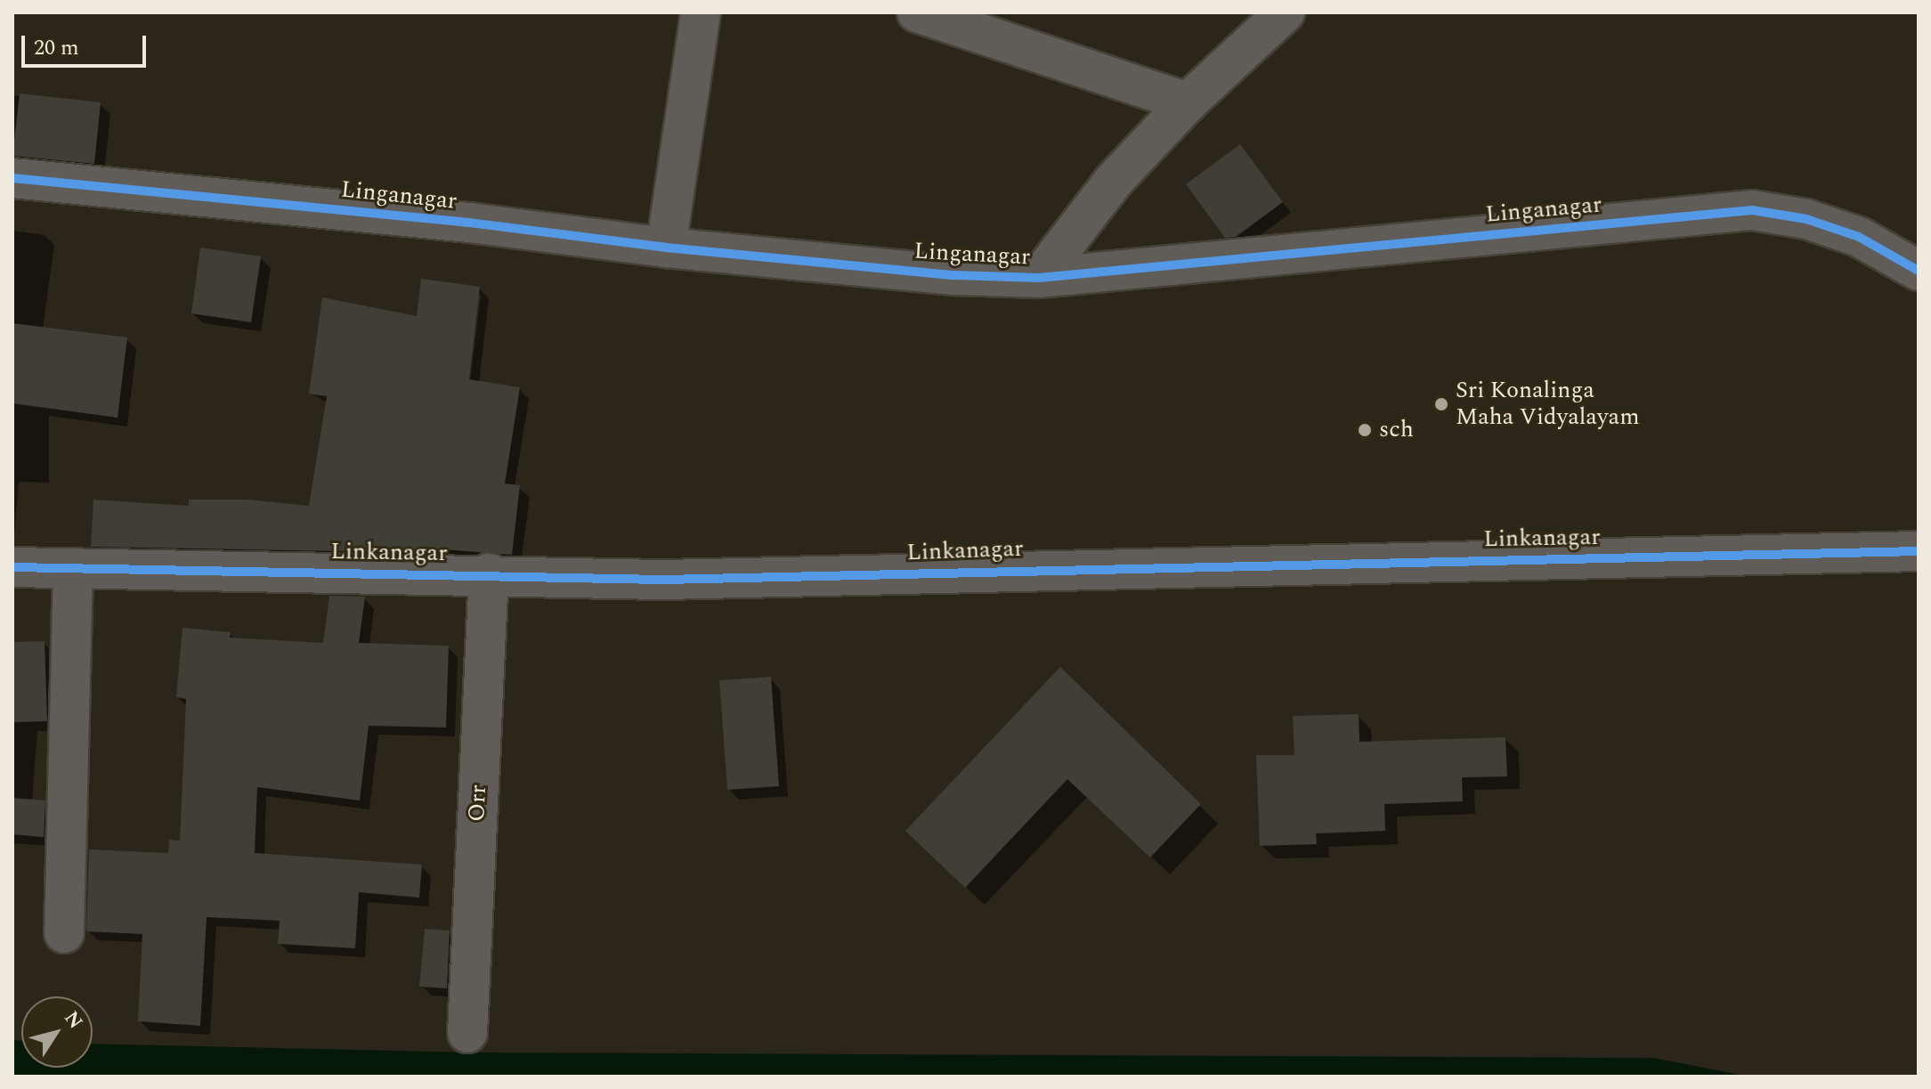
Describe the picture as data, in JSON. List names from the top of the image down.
{
  "streets": {
    "street": ["Linganagar", "Linkanagar", "Orr"]
  },
  "crossings": [
    ["Linkanagar", "Orr"]
  ],
  "places": ["Sri Konalinga Maha Vidyalayam", "sch"],
  "scale_bar": "20 m",
  "north": "top right"
}
